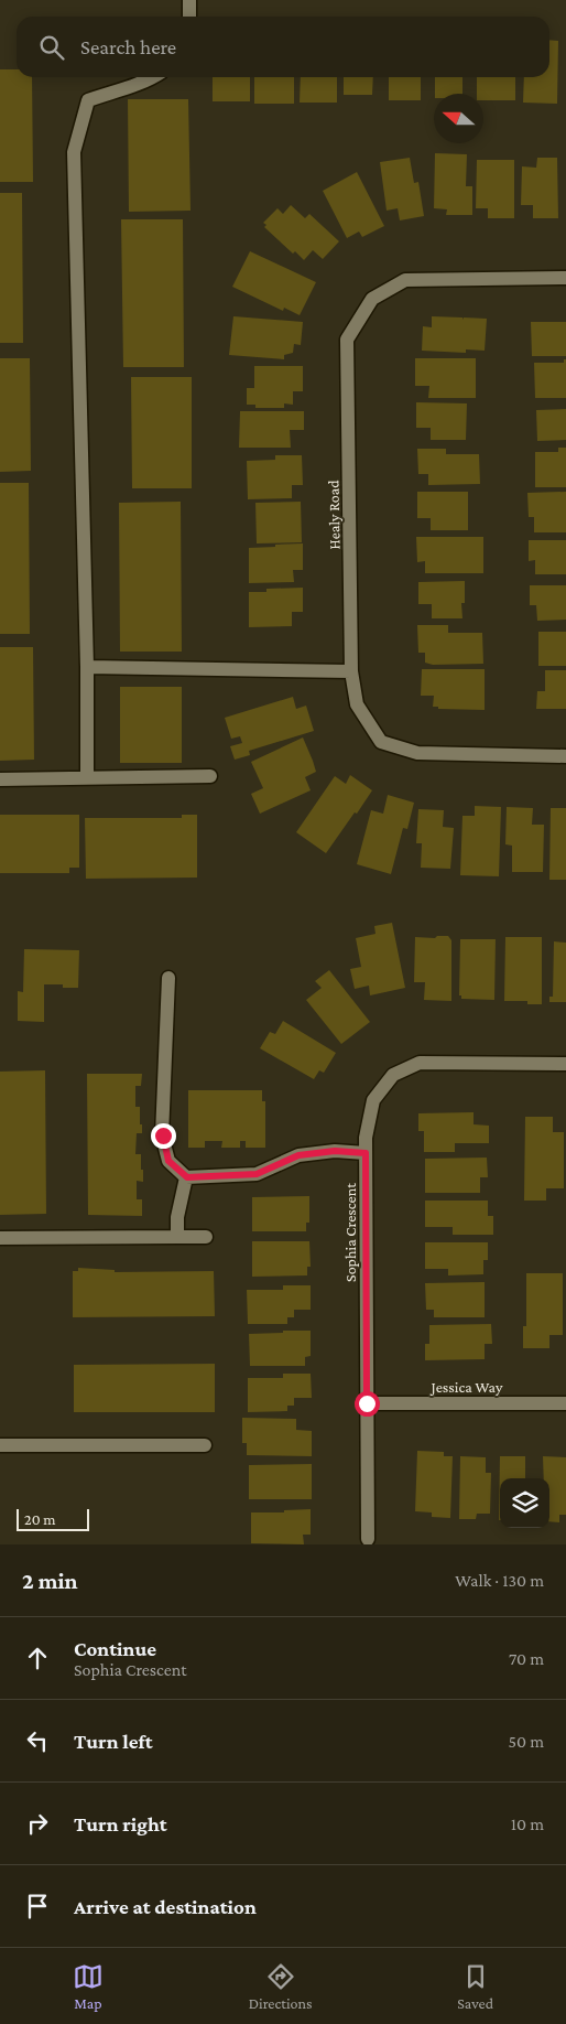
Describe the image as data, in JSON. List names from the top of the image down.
{
  "streets": {
    "street": ["Healy Road", "Sophia Crescent", "Jessica Way"]
  },
  "crossings": [
    ["Sophia Crescent", "Jessica Way"]
  ],
  "scale_bar": "20 m",
  "north": "left",
  "page": {
    "search": "Search here",
    "scale": "20 m",
    "heading": ["2 min", "Walk · 130 m"],
    "list": [
      ["Continue", "Sophia Crescent", "70 m"],
      ["Turn left", "50 m"],
      ["Turn right", "10 m"],
      "Arrive at destination"
    ],
    "nav": ["Map", "Directions", "Saved"]
  }
}
